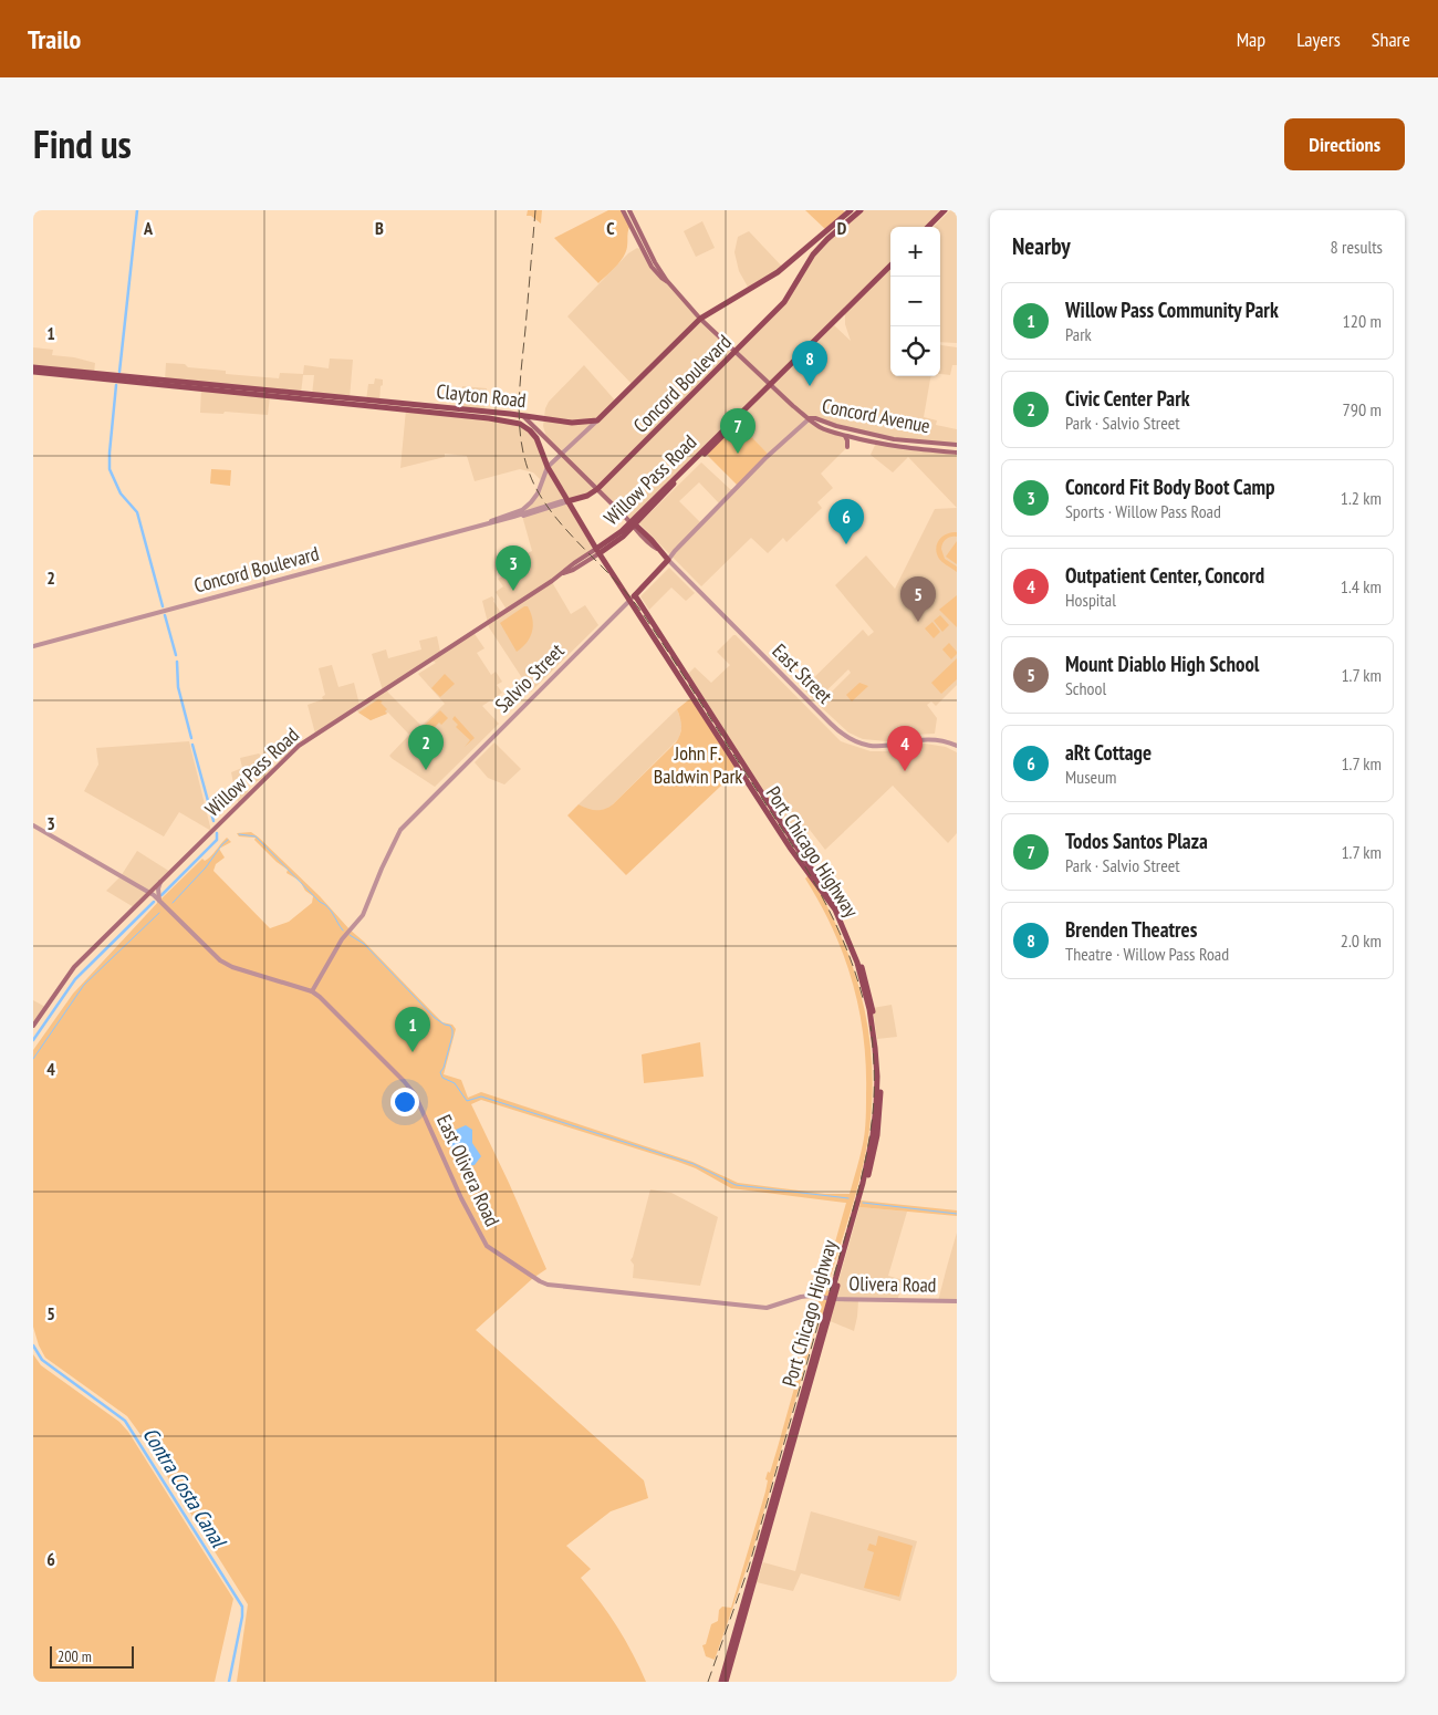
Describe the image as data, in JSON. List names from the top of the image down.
{
  "streets": {
    "main road": [
      "Concord Boulevard",
      "Clayton Road",
      "Concord Avenue",
      "Willow Pass Road",
      "East Street",
      "Salvio Street",
      "Port Chicago Highway"
    ],
    "street": ["East Olivera Road", "Olivera Road"]
  },
  "crossings": [
    ["Concord Boulevard", "East Street"],
    ["Concord Boulevard", "Port Chicago Highway"],
    ["Clayton Road", "East Street"],
    ["Clayton Road", "Port Chicago Highway"],
    ["Concord Avenue", "Salvio Street"],
    ["Willow Pass Road", "East Street"],
    ["Willow Pass Road", "Port Chicago Highway"],
    ["Willow Pass Road", "East Olivera Road"],
    ["East Street", "Salvio Street"],
    ["Salvio Street", "Port Chicago Highway"],
    ["Salvio Street", "East Olivera Road"],
    ["Port Chicago Highway", "East Olivera Road"],
    ["Port Chicago Highway", "Olivera Road"],
    ["East Olivera Road", "Olivera Road"]
  ],
  "water": ["Contra Costa Canal"],
  "parks": ["John F. Baldwin Park"],
  "scale_bar": "200 m",
  "page": {
    "header": "Trailo",
    "nav": ["Map", "Layers", "Share"],
    "title": "Find us",
    "buttons": "Directions",
    "heading": ["Nearby", "8 results"],
    "map_buttons": ["+", "−"],
    "list": [
      {
        "mark": "1",
        "name": "Willow Pass Community Park",
        "note": "Park",
        "value": "120 m"
      },
      {
        "mark": "2",
        "name": "Civic Center Park",
        "note": "Park · Salvio Street",
        "value": "790 m"
      },
      {
        "mark": "3",
        "name": "Concord Fit Body Boot Camp",
        "note": "Sports · Willow Pass Road",
        "value": "1.2 km"
      },
      {
        "mark": "4",
        "name": "Outpatient Center, Concord",
        "note": "Hospital",
        "value": "1.4 km"
      },
      {
        "mark": "5",
        "name": "Mount Diablo High School",
        "note": "School",
        "value": "1.7 km"
      },
      {
        "mark": "6",
        "name": "aRt Cottage",
        "note": "Museum",
        "value": "1.7 km"
      },
      {
        "mark": "7",
        "name": "Todos Santos Plaza",
        "note": "Park · Salvio Street",
        "value": "1.7 km"
      },
      {
        "mark": "8",
        "name": "Brenden Theatres",
        "note": "Theatre · Willow Pass Road",
        "value": "2.0 km"
      }
    ],
    "pins": [
      "8",
      "7",
      "6",
      "3",
      "5",
      "2",
      "4",
      "1"
    ],
    "scale": "200 m"
  },
  "grid": {
    "columns": [
      "A",
      "B",
      "C",
      "D"
    ],
    "rows": [
      "1",
      "2",
      "3",
      "4",
      "5",
      "6"
    ]
  }
}
